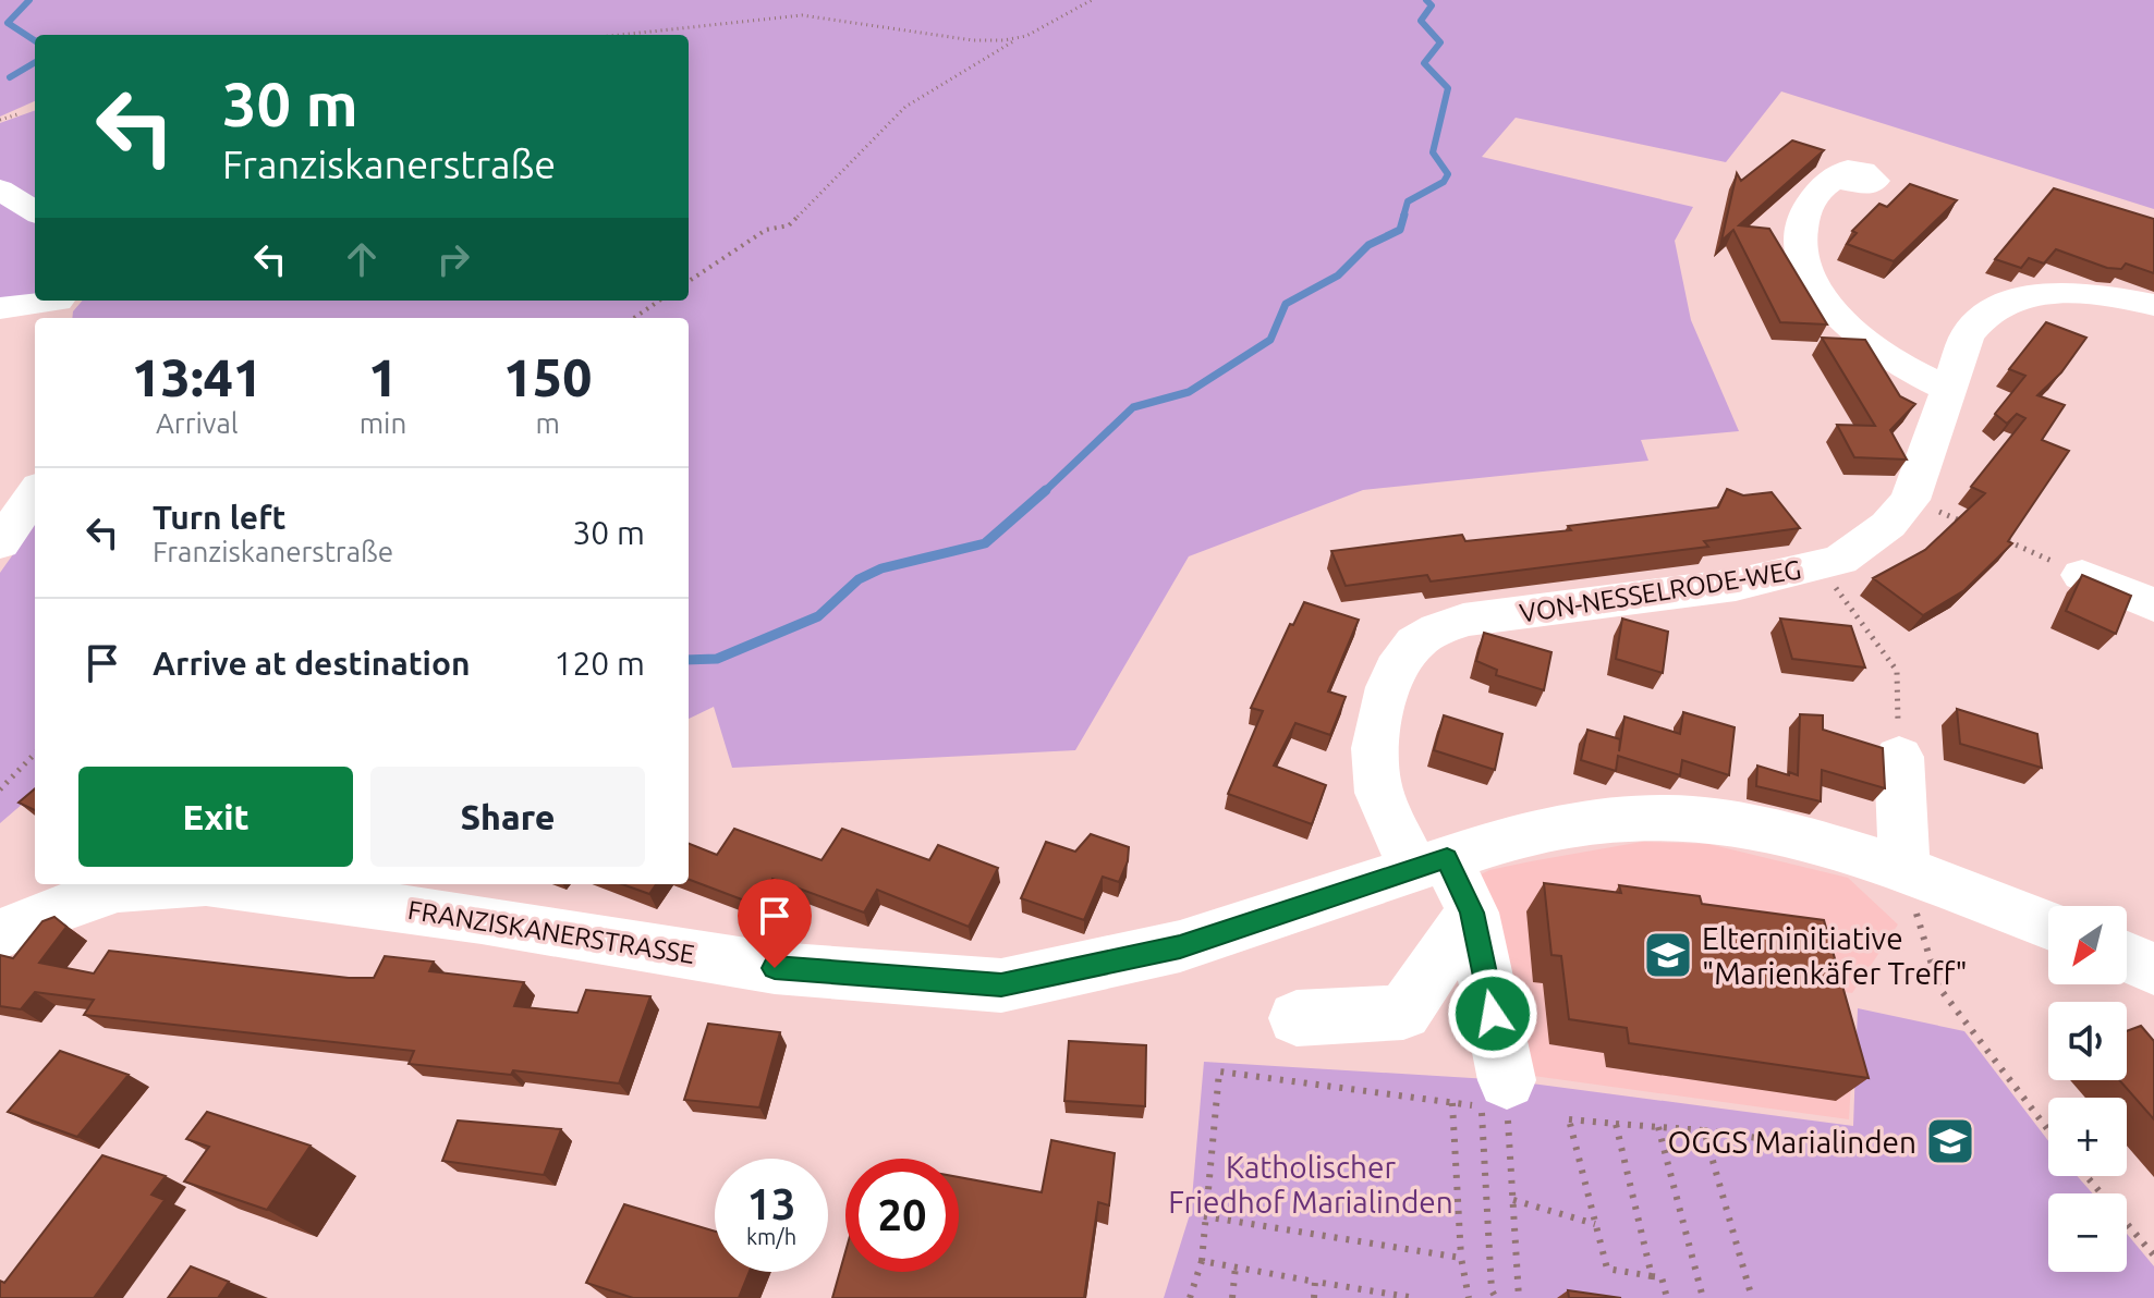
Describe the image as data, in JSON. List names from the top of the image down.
{
  "streets": {
    "street": ["VON-NESSELRODE-WEG", "FRANZISKANERSTRASSE"]
  },
  "crossings": [
    ["VON-NESSELRODE-WEG", "FRANZISKANERSTRASSE"]
  ],
  "parks": ["Katholischer Friedhof Marialinden"],
  "places": {
    "school or university": ["Elterninitiative \"Marienkäfer Treff\"", "OGGS Marialinden"]
  },
  "north": "bottom left",
  "page": {
    "turn": ["30 m", "Franziskanerstraße"],
    "eta": [
      "13:41",
      "Arrival",
      "1",
      "min",
      "150",
      "m"
    ],
    "list": [
      {
        "name": "Turn left",
        "note": "Franziskanerstraße",
        "value": "30 m"
      },
      {
        "name": "Arrive at destination",
        "value": "120 m"
      }
    ],
    "buttons": ["Exit", "Share"],
    "map_buttons": ["+", "−"],
    "speed": "13 km/h",
    "limit": "20"
  }
}
